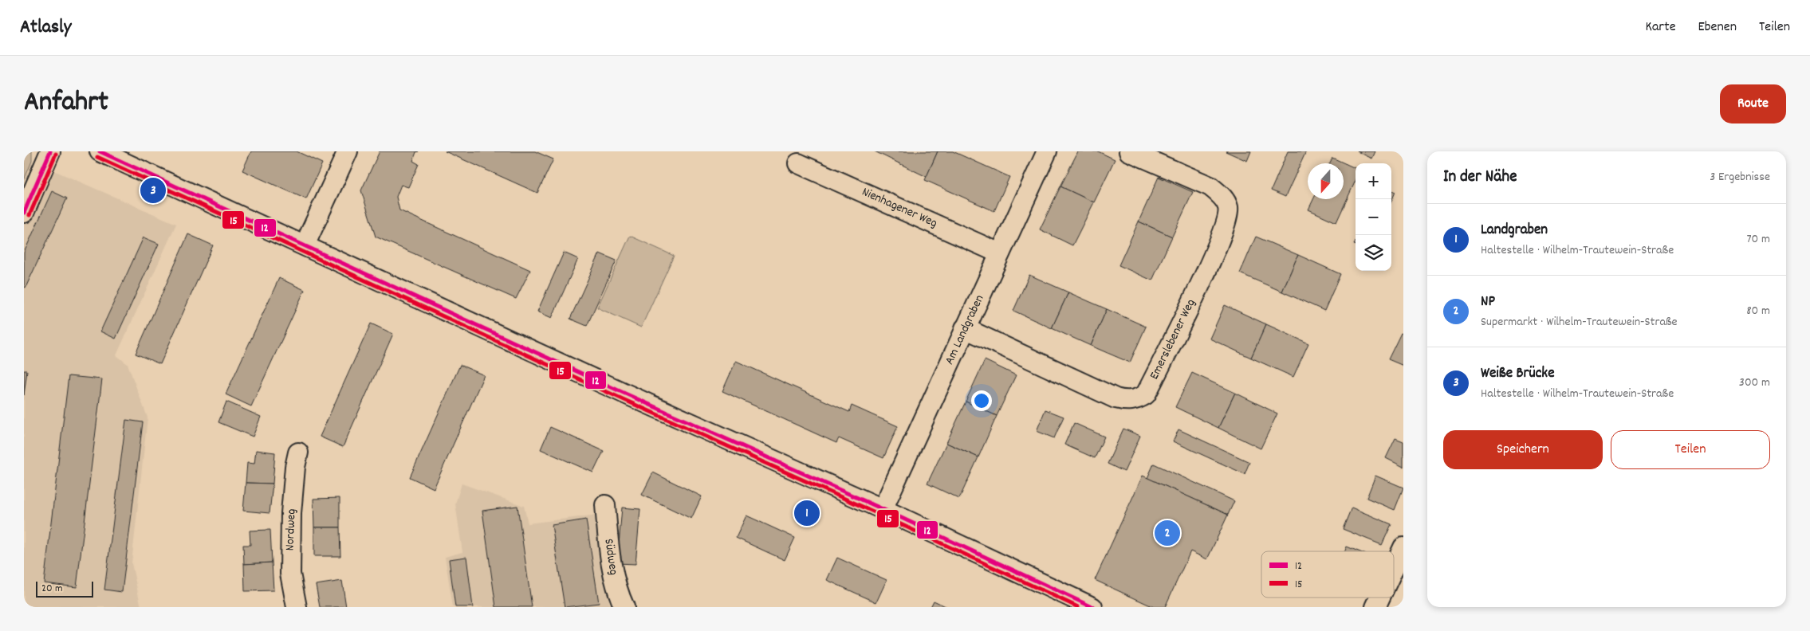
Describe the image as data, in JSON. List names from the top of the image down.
{
  "streets": {
    "street": [
      "Nienhagener Weg",
      "Am Landgraben",
      "Emerslebener Weg",
      "Nordweg",
      "Südweg"
    ]
  },
  "crossings": [
    ["Nienhagener Weg", "Am Landgraben"],
    ["Am Landgraben", "Emerslebener Weg"]
  ],
  "lines": ["transit line 12", "transit line 15"],
  "legend": ["12", "15"],
  "scale_bar": "20 m",
  "north": "bottom",
  "page": {
    "header": "Atlasly",
    "nav": ["Karte", "Ebenen", "Teilen"],
    "title": "Anfahrt",
    "buttons": [
      "Route",
      ["Speichern", "Teilen"]
    ],
    "heading": ["In der Nähe", "3 Ergebnisse"],
    "map_buttons": ["+", "−"],
    "pins": ["3", "1", "2"],
    "list": [
      {
        "mark": "1",
        "name": "Landgraben",
        "note": "Haltestelle · Wilhelm-Trautewein-Straße",
        "value": "70 m"
      },
      {
        "mark": "2",
        "name": "NP",
        "note": "Supermarkt · Wilhelm-Trautewein-Straße",
        "value": "80 m"
      },
      {
        "mark": "3",
        "name": "Weiße Brücke",
        "note": "Haltestelle · Wilhelm-Trautewein-Straße",
        "value": "300 m"
      }
    ],
    "scale": "20 m"
  }
}
